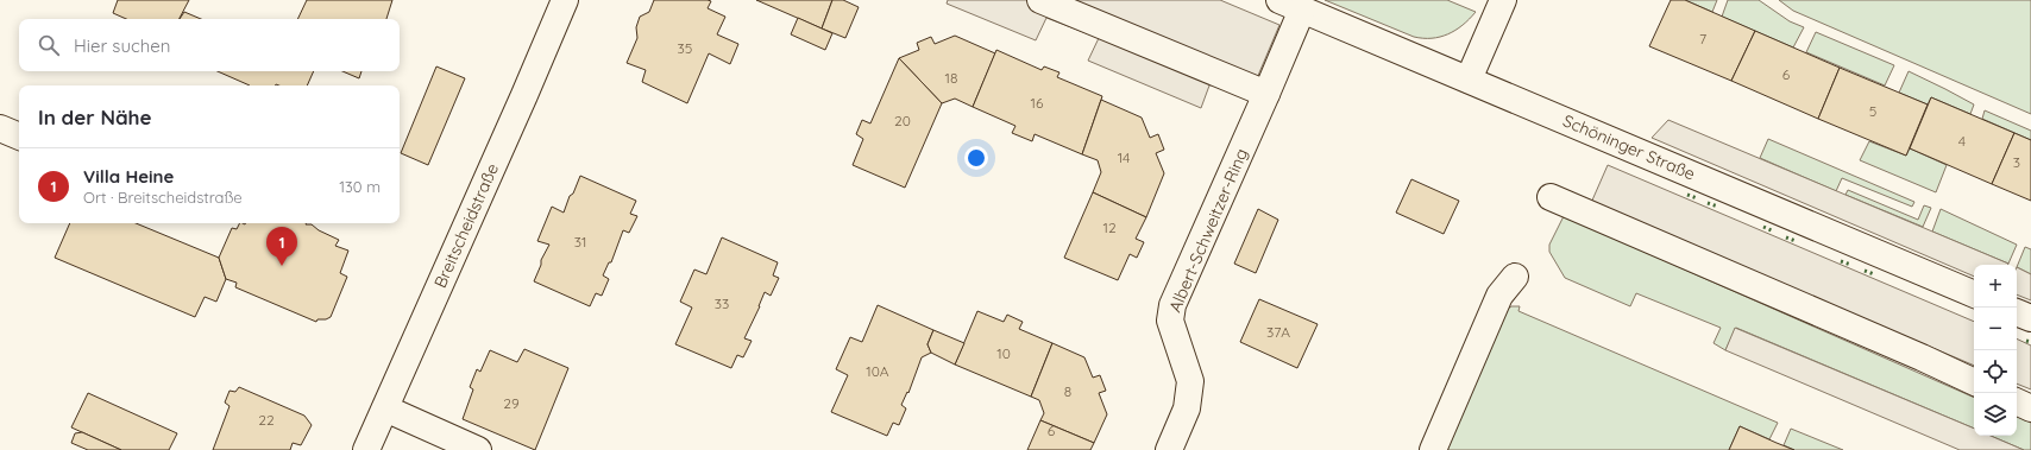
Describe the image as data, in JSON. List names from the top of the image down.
{
  "streets": {
    "street": ["Schöninger Straße", "Breitscheidstraße", "Albert-Schweitzer-Ring"]
  },
  "crossings": [
    ["Schöninger Straße", "Albert-Schweitzer-Ring"]
  ],
  "house_numbers": [
    "7",
    "35",
    "6",
    "18",
    "16",
    "5",
    "20",
    "4",
    "14",
    "3",
    "12",
    "31",
    "33",
    "37A",
    "10",
    "10A",
    "8",
    "29",
    "22",
    "6"
  ],
  "page": {
    "search": "Hier suchen",
    "heading": "In der Nähe",
    "list": [
      {
        "mark": "1",
        "name": "Villa Heine",
        "note": "Ort · Breitscheidstraße",
        "value": "130 m"
      }
    ],
    "pins": "1",
    "map_buttons": ["+", "−"]
  }
}
